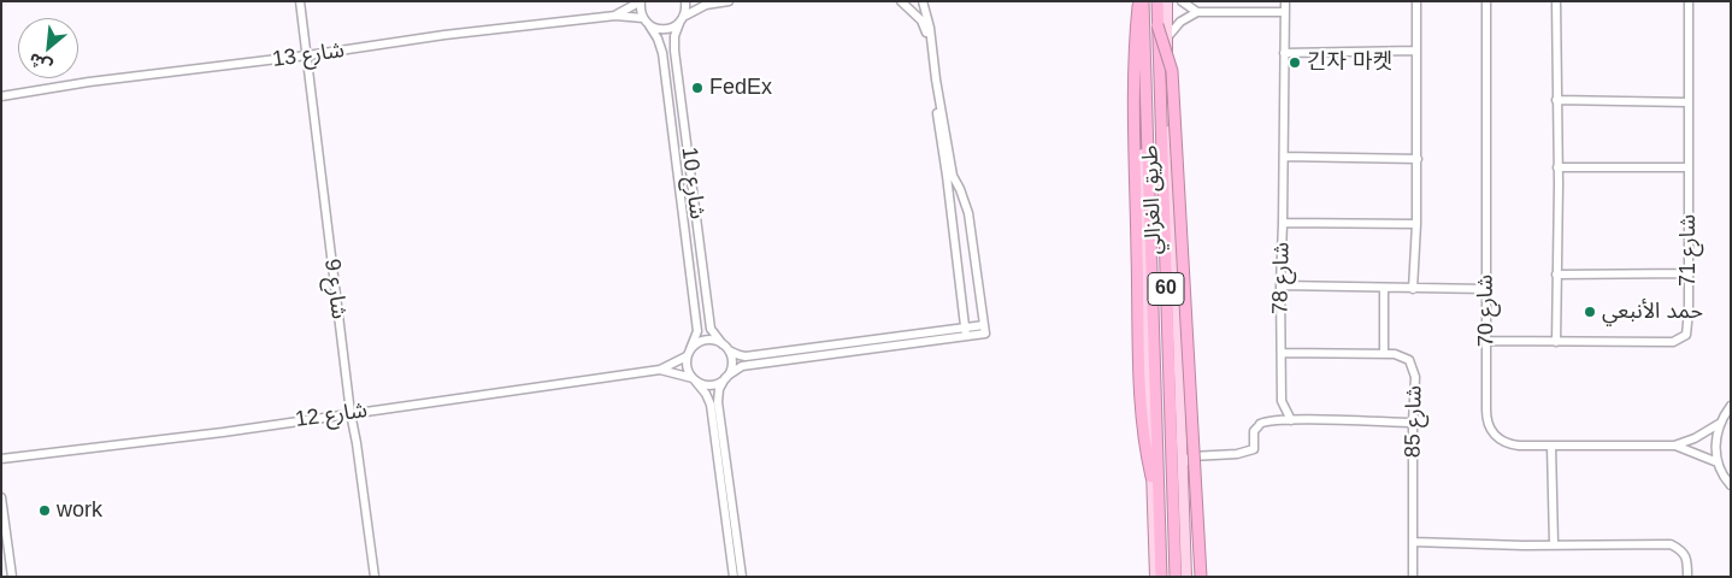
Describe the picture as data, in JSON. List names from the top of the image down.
{
  "streets": {
    "highway": ["طريق الغزالي", "60"],
    "street": [
      "شارع 13",
      "شارع 10",
      "شارع 71",
      "شارع 78",
      "شارع 9",
      "شارع 70",
      "شارع 12",
      "شارع 85"
    ]
  },
  "crossings": [
    ["شارع 13", "شارع 10"],
    ["شارع 13", "شارع 9"],
    ["شارع 10", "شارع 12"],
    ["شارع 71", "شارع 70"],
    ["شارع 78", "شارع 85"],
    ["شارع 9", "شارع 12"]
  ],
  "places": [
    "긴자 마켓",
    "FedEx",
    "حمد الأنبعي",
    "work"
  ],
  "north": "bottom left"
}
